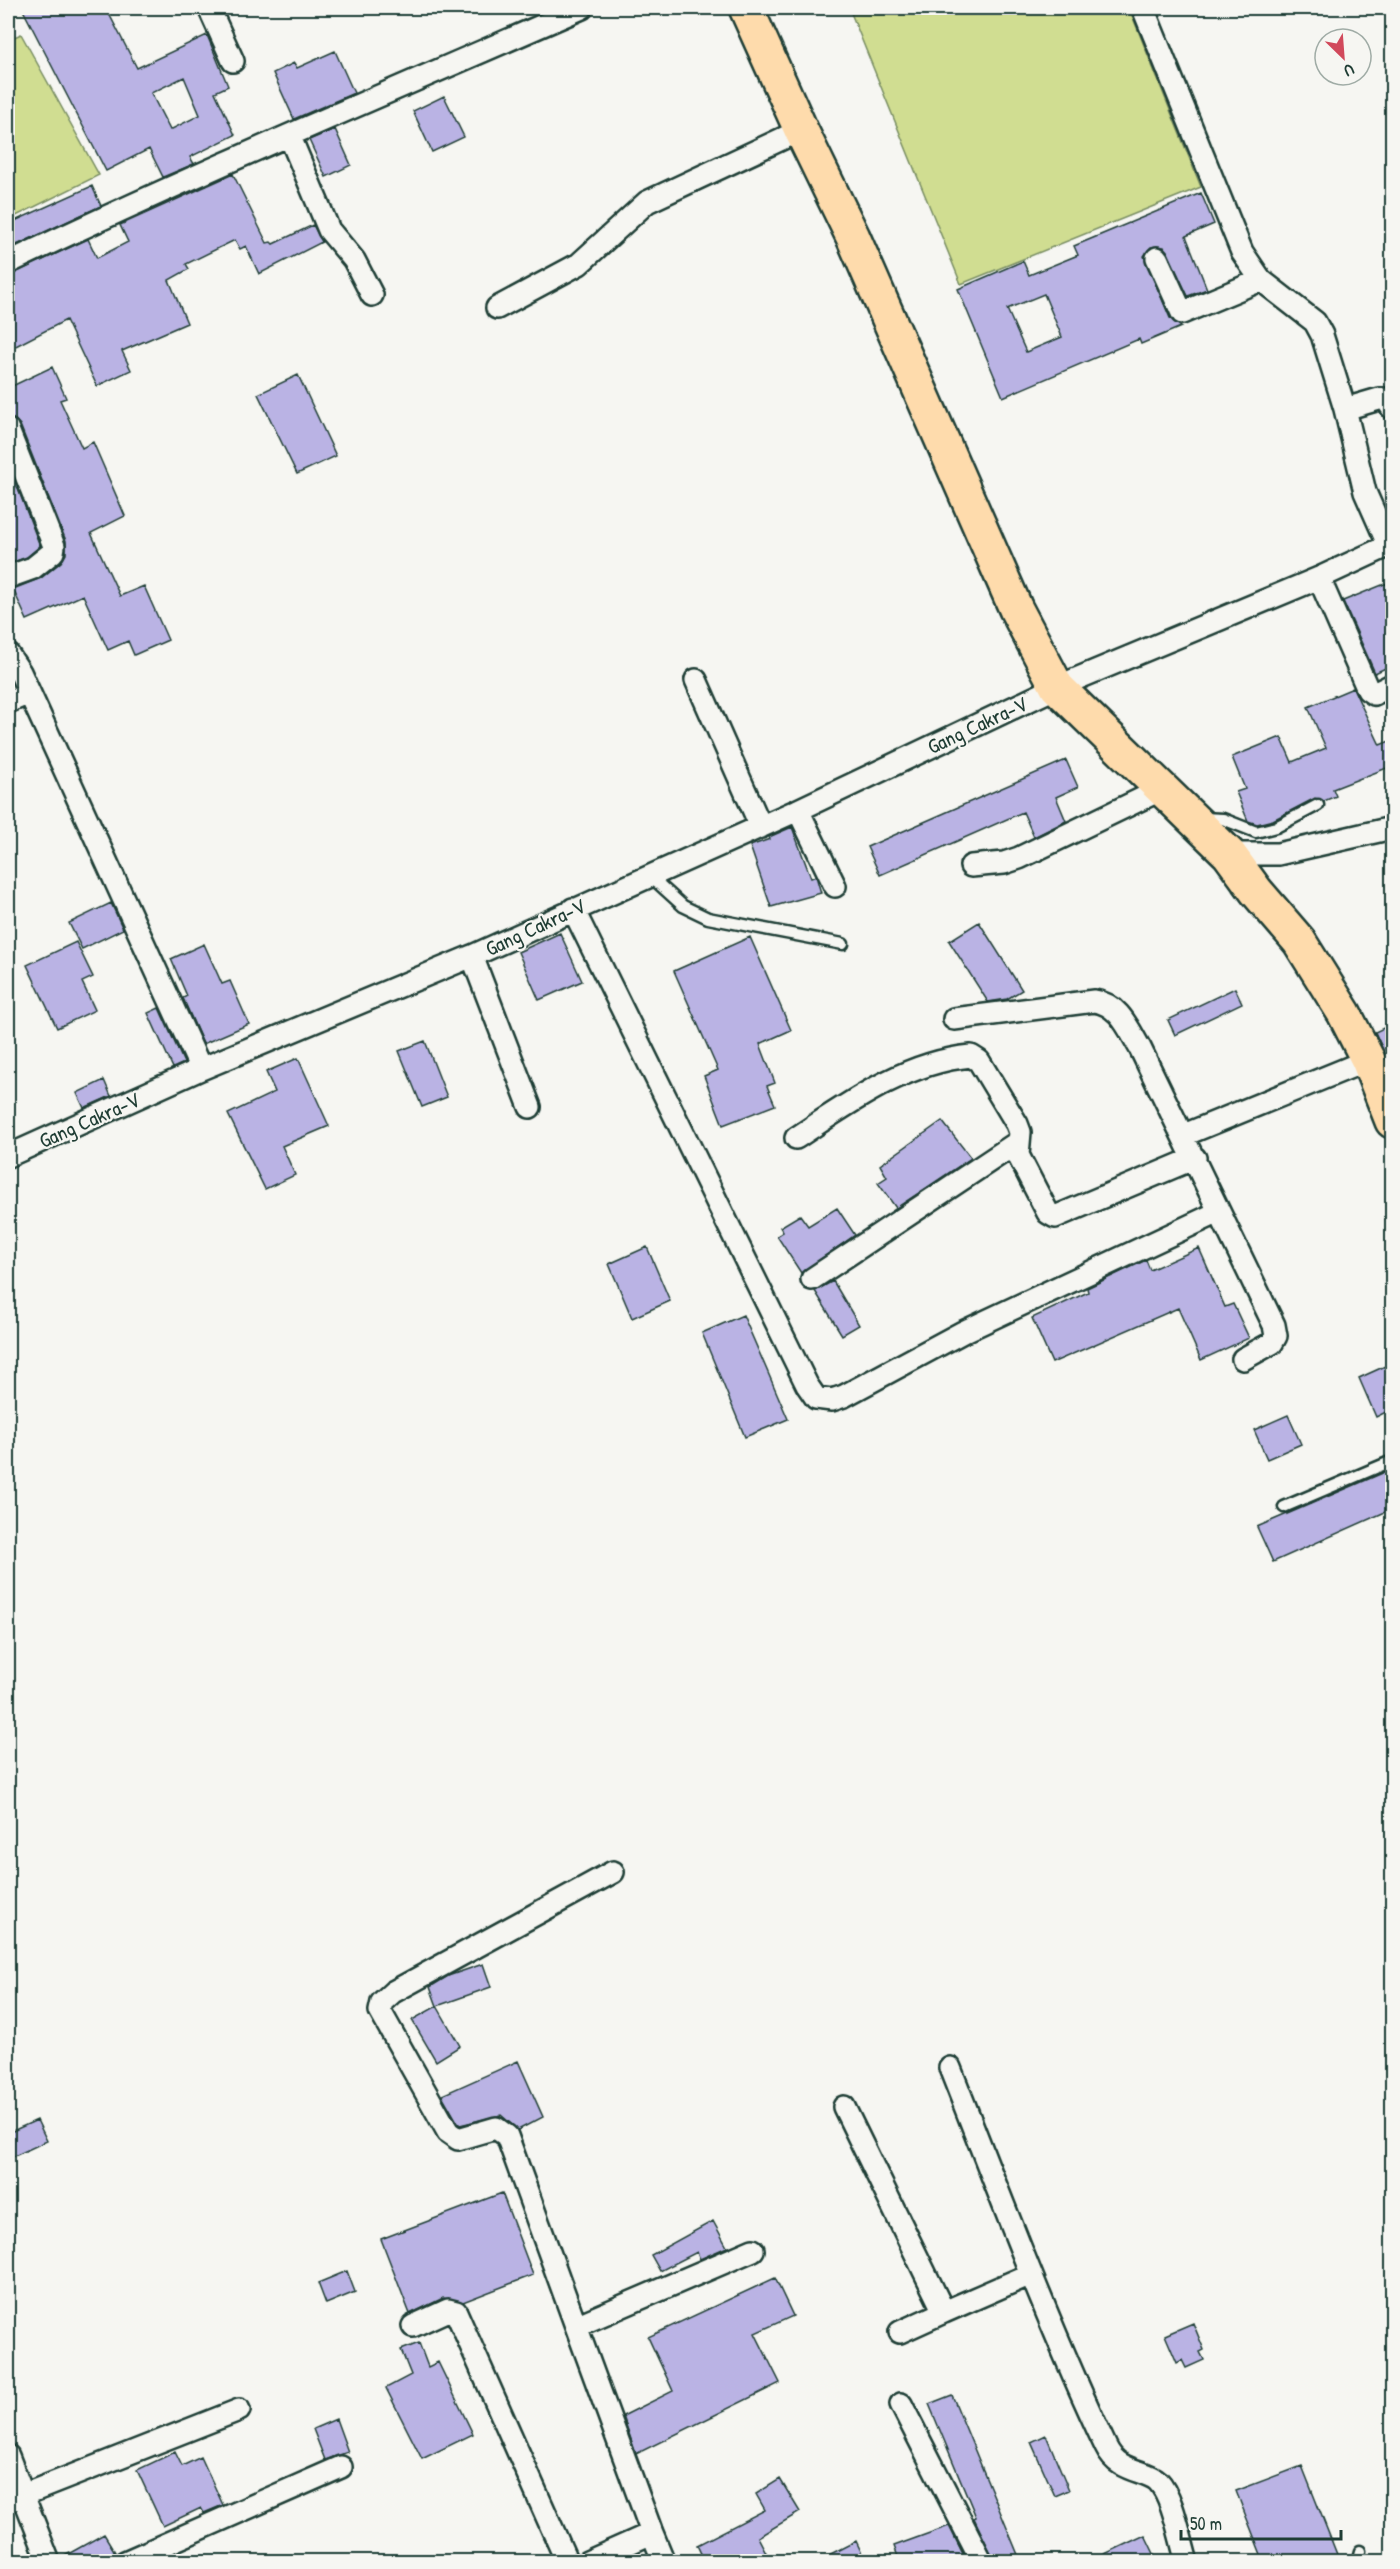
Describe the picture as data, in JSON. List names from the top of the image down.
{
  "streets": {
    "street": ["Gang Cakra-V"]
  },
  "scale_bar": "50 m",
  "north": "bottom right"
}
